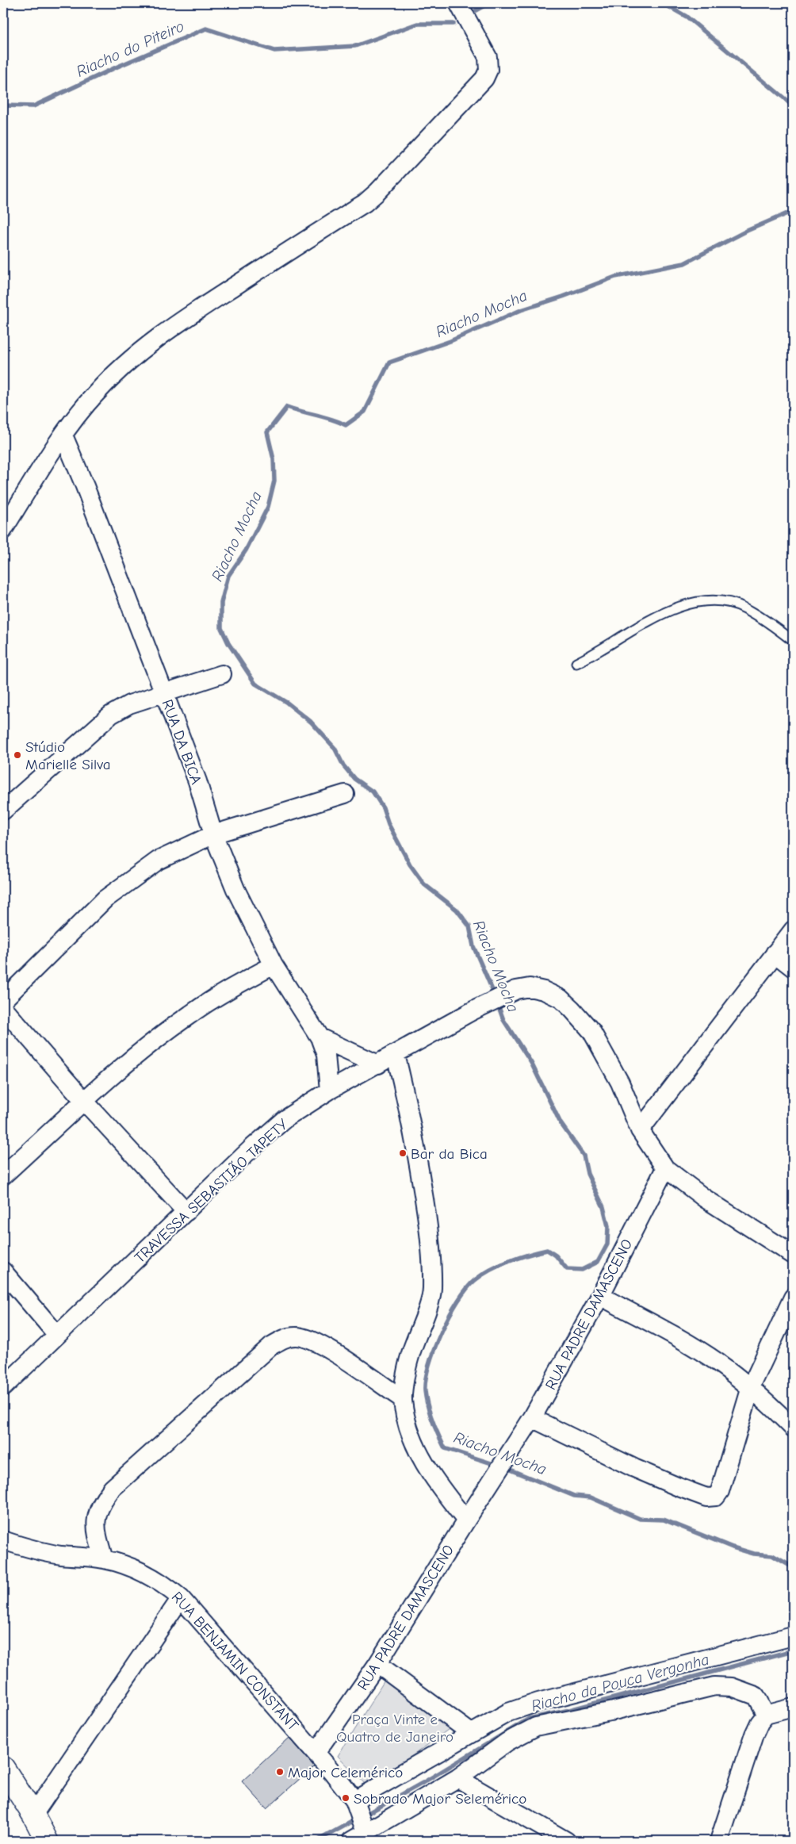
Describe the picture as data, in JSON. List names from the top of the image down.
{
  "streets": {
    "street": [
      "RUA DA BICA",
      "TRAVESSA SEBASTIÃO TAPETY",
      "RUA PADRE DAMASCENO",
      "RUA BENJAMIN CONSTANT"
    ]
  },
  "crossings": [
    ["RUA DA BICA", "TRAVESSA SEBASTIÃO TAPETY"],
    ["RUA PADRE DAMASCENO", "RUA BENJAMIN CONSTANT"]
  ],
  "water": ["Riacho do Piteiro", "Riacho Mocha", "Riacho da Pouca Vergonha"],
  "parks": ["Praça Vinte e Quatro de Janeiro"],
  "places": [
    "Stúdio Marielle Silva",
    "Bar da Bica",
    "Major Celemérico",
    "Sobrado Major Selemérico"
  ]
}
